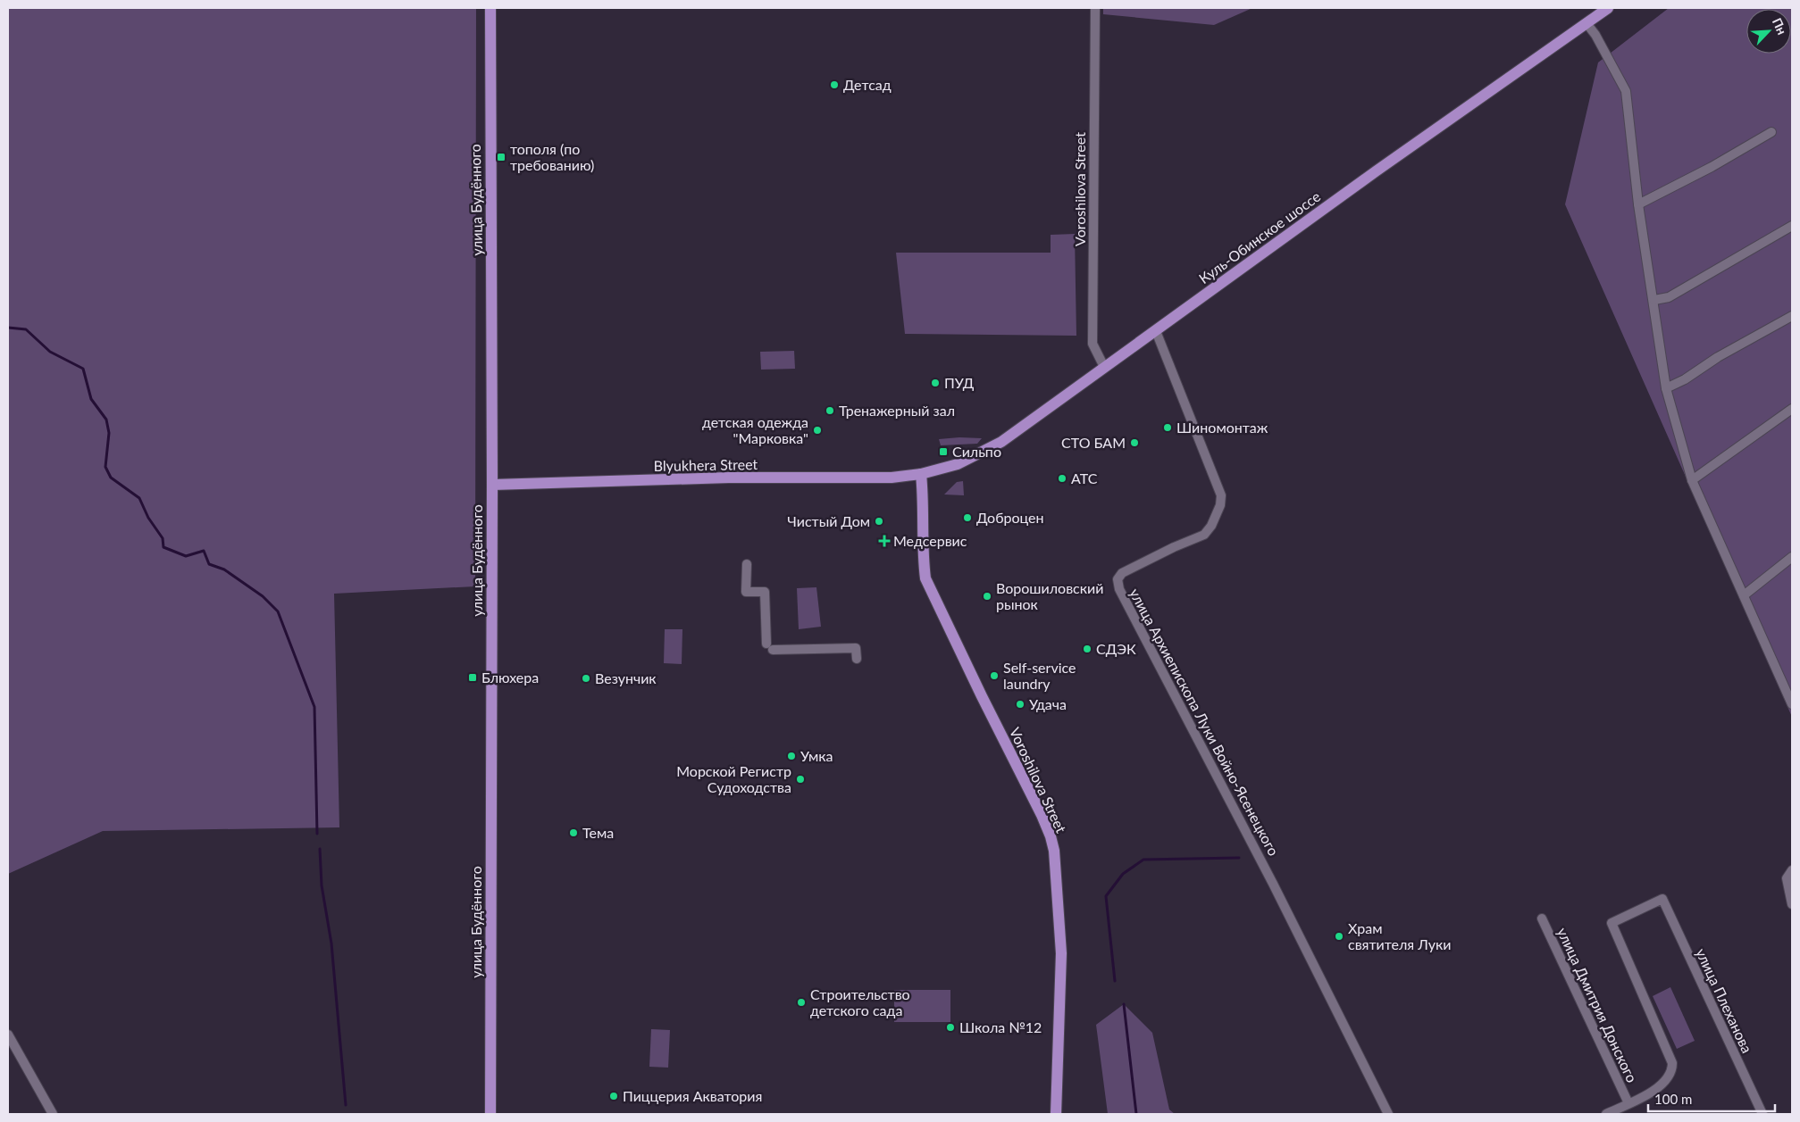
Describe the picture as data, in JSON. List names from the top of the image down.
{
  "streets": {
    "main road": [
      "Voroshilova Street",
      "улица Будённого",
      "Куль-Обинское шоссе",
      "Blyukhera Street"
    ],
    "street": ["улица Архиепископа Луки Войно-Ясенецкого", "улица Плеханова", "улица Дмитрия Донского"]
  },
  "crossings": [
    ["Voroshilova Street", "Куль-Обинское шоссе"],
    ["Voroshilova Street", "Blyukhera Street"],
    ["улица Будённого", "Blyukhera Street"],
    ["Куль-Обинское шоссе", "Blyukhera Street"],
    ["Куль-Обинское шоссе", "улица Архиепископа Луки Войно-Ясенецкого"],
    ["улица Плеханова", "улица Дмитрия Донского"]
  ],
  "places": {
    "other": [
      "Детсад",
      "ПУД",
      "Тренажерный зал",
      "Шиномонтаж",
      "детская одежда \"Марковка\"",
      "СТО БАМ",
      "АТС",
      "Доброцен",
      "Чистый Дом",
      "Ворошиловский рынок",
      "СДЭК",
      "Self-service laundry",
      "Везунчик",
      "Удача",
      "Умка",
      "Морской Регистр Судоходства",
      "Тема",
      "Храм святителя Луки",
      "Строительство детского сада",
      "Школа №12",
      "Пиццерия Акватория"
    ],
    "transit": ["тополя (по требованию)", "Сильпо", "Блюхера"],
    "health": ["Медсервис"]
  },
  "scale_bar": "100 m",
  "north": "top right"
}
